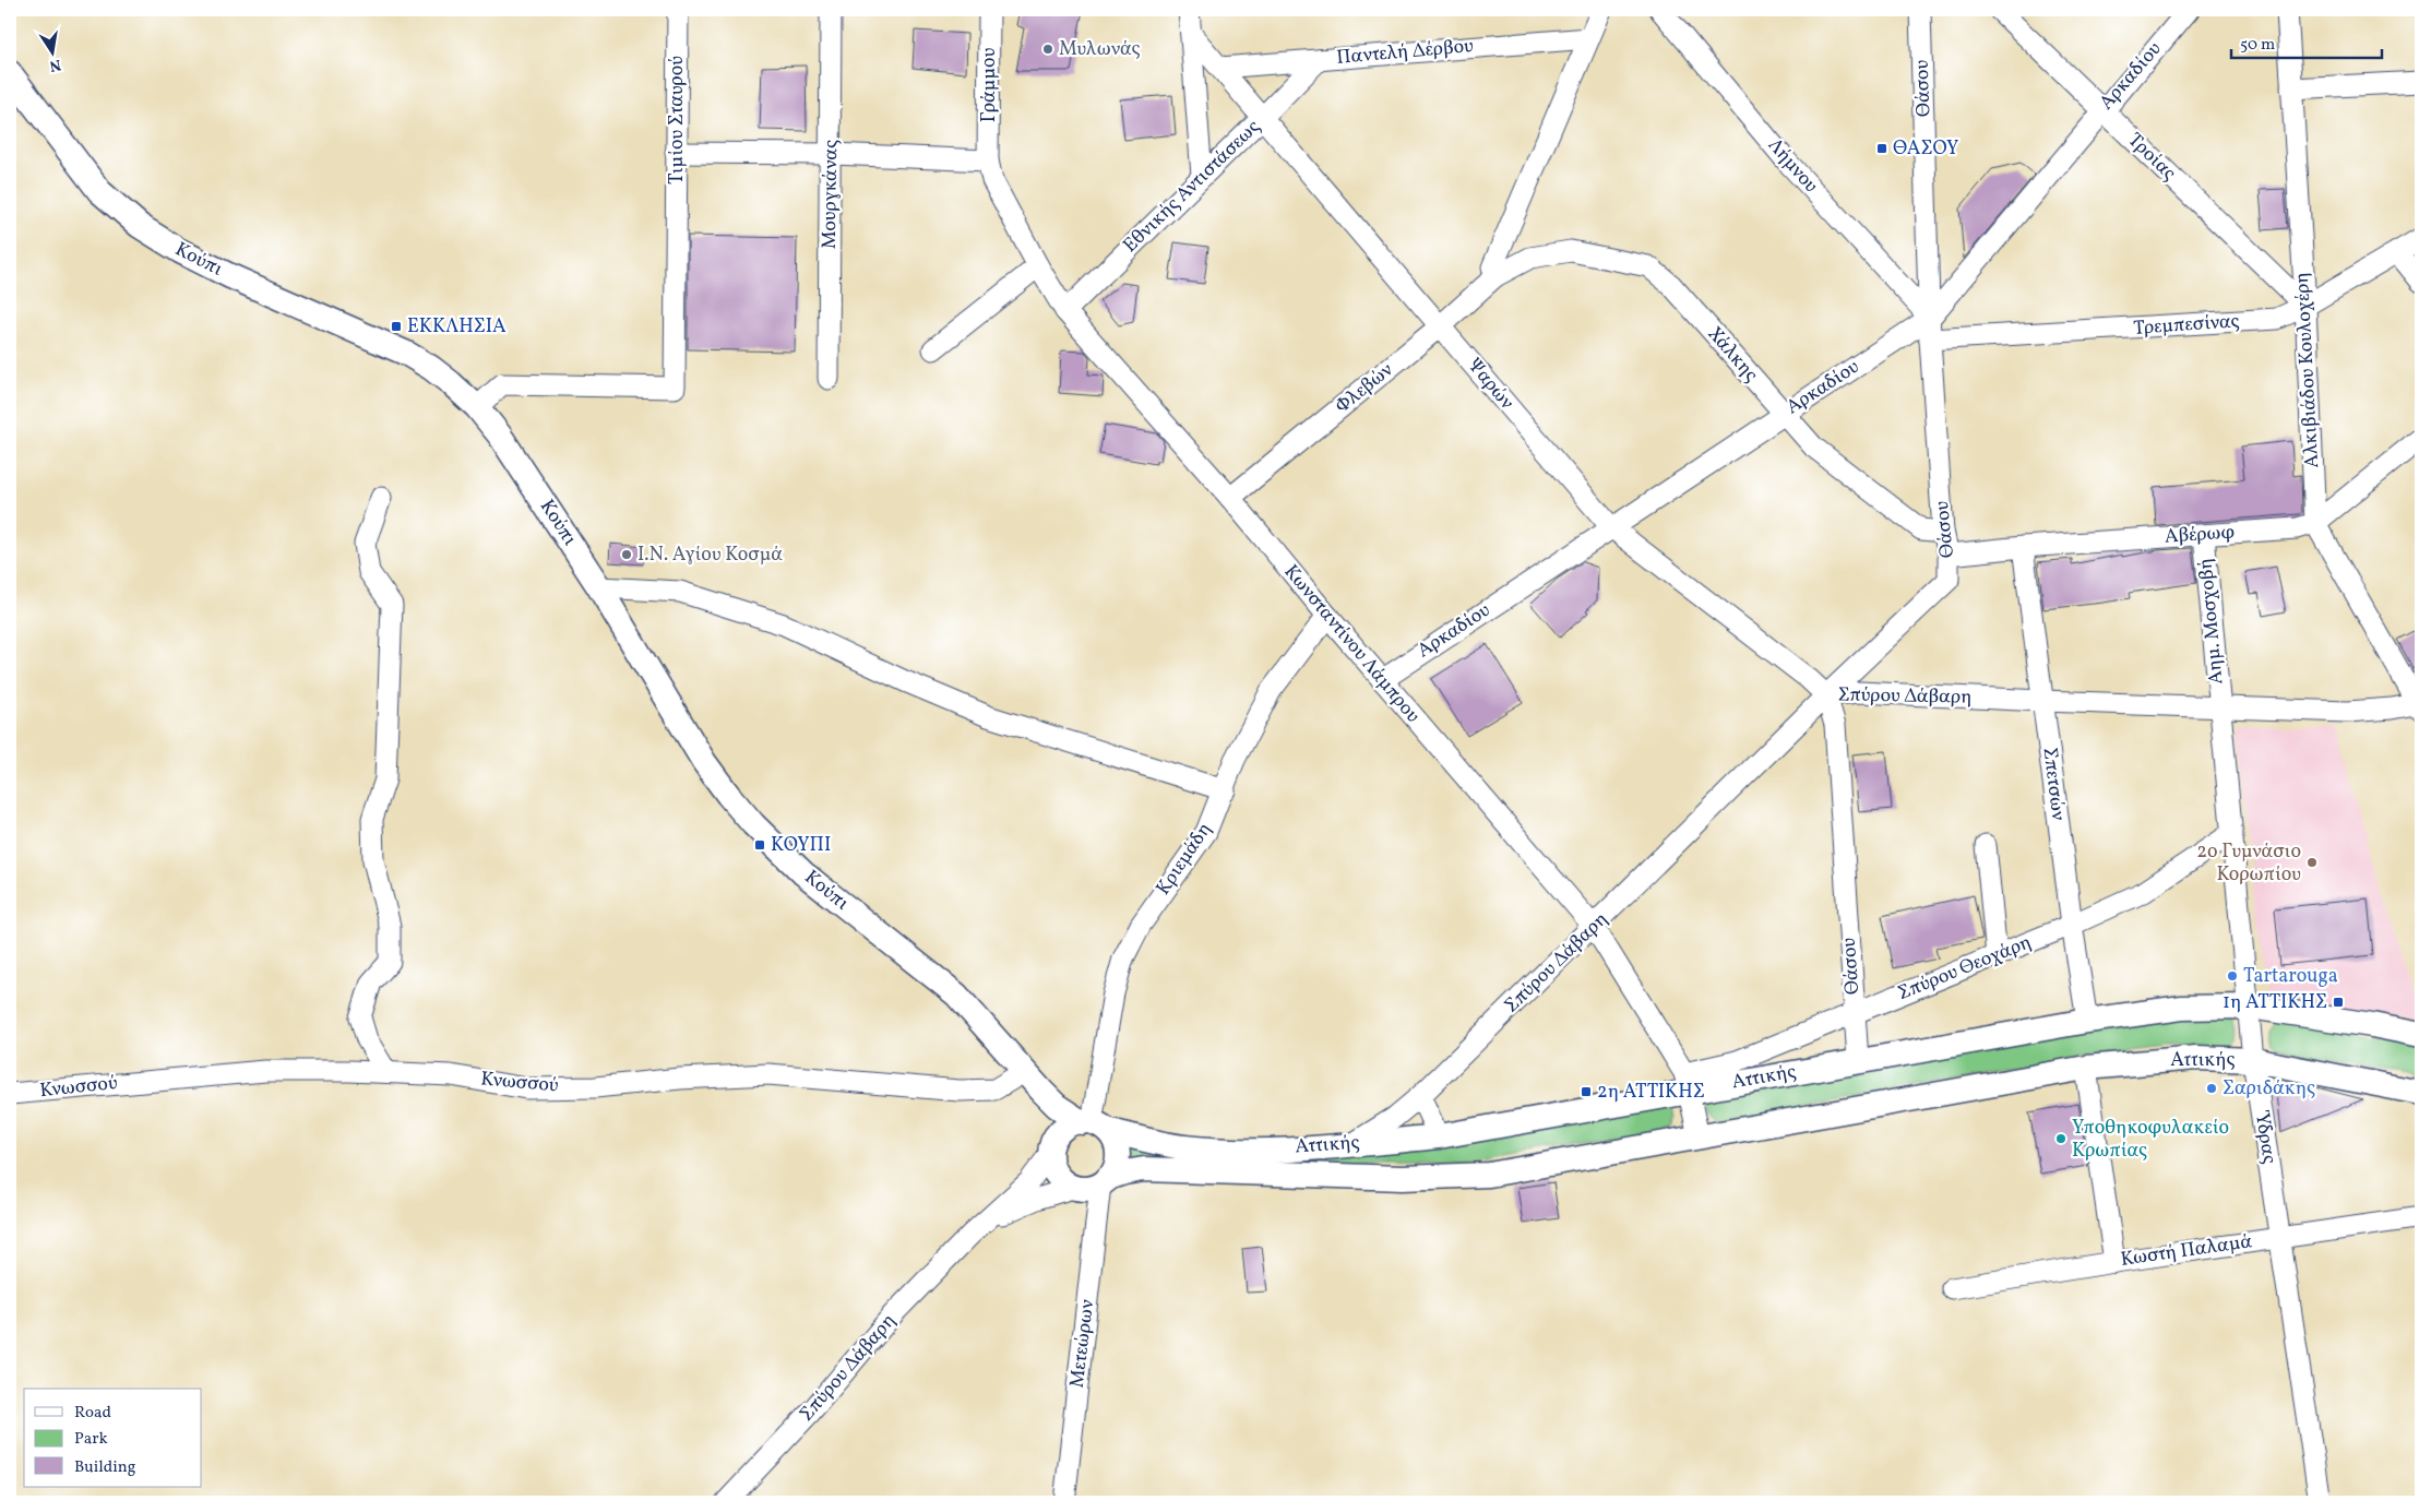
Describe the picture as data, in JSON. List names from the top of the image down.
{
  "streets": {
    "main road": ["Κούπι", "Αττικής"],
    "street": [
      "Παντελή Δέρβου",
      "Αρκαδίου",
      "Γράμμου",
      "Θάσου",
      "Τιμίου Σταυρού",
      "Τροίας",
      "Λήμνου",
      "Εθνικής Αντιστάσεως",
      "Μουργκάνας",
      "Τρεμπεσίνας",
      "Χάλκης",
      "Αλκιβιάδου Κουλοχέρη",
      "Ψαρών",
      "Φλεβών",
      "Αβέρωφ",
      "Αημ. Μοσχοβή",
      "Κωνσταντίνου Λάμπρου",
      "Σπύρου Δάβαρη",
      "Σπετσών",
      "Κριεμάδη",
      "Σπύρου Θεοχάρη",
      "Κνωσσού",
      "Ύδρας",
      "Κωστή Παλαμά",
      "Μετεώρων"
    ]
  },
  "crossings": [
    ["Παντελή Δέρβου", "Εθνικής Αντιστάσεως"],
    ["Παντελή Δέρβου", "Ψαρών"],
    ["Αρκαδίου", "Θάσου"],
    ["Αρκαδίου", "Τροίας"],
    ["Αρκαδίου", "Λήμνου"],
    ["Αρκαδίου", "Χάλκης"],
    ["Αρκαδίου", "Ψαρών"],
    ["Αρκαδίου", "Κωνσταντίνου Λάμπρου"],
    ["Γράμμου", "Κωνσταντίνου Λάμπρου"],
    ["Θάσου", "Λήμνου"],
    ["Θάσου", "Τρεμπεσίνας"],
    ["Θάσου", "Χάλκης"],
    ["Θάσου", "Ψαρών"],
    ["Θάσου", "Αβέρωφ"],
    ["Θάσου", "Σπύρου Δάβαρη"],
    ["Θάσου", "Σπύρου Θεοχάρη"],
    ["Θάσου", "Αττικής"],
    ["Τιμίου Σταυρού", "Κούπι"],
    ["Τροίας", "Τρεμπεσίνας"],
    ["Τροίας", "Αλκιβιάδου Κουλοχέρη"],
    ["Εθνικής Αντιστάσεως", "Ψαρών"],
    ["Εθνικής Αντιστάσεως", "Κωνσταντίνου Λάμπρου"],
    ["Κούπι", "Κνωσσού"],
    ["Τρεμπεσίνας", "Αλκιβιάδου Κουλοχέρη"],
    ["Χάλκης", "Φλεβών"],
    ["Αλκιβιάδου Κουλοχέρη", "Αβέρωφ"],
    ["Αλκιβιάδου Κουλοχέρη", "Σπύρου Δάβαρη"],
    ["Ψαρών", "Φλεβών"],
    ["Ψαρών", "Σπύρου Δάβαρη"],
    ["Φλεβών", "Κωνσταντίνου Λάμπρου"],
    ["Αβέρωφ", "Αημ. Μοσχοβή"],
    ["Αβέρωφ", "Σπετσών"],
    ["Αημ. Μοσχοβή", "Σπύρου Δάβαρη"],
    ["Αημ. Μοσχοβή", "Ύδρας"],
    ["Κωνσταντίνου Λάμπρου", "Σπύρου Δάβαρη"],
    ["Κωνσταντίνου Λάμπρου", "Κριεμάδη"],
    ["Κωνσταντίνου Λάμπρου", "Σπύρου Θεοχάρη"],
    ["Κωνσταντίνου Λάμπρου", "Αττικής"],
    ["Σπύρου Δάβαρη", "Σπετσών"],
    ["Σπύρου Δάβαρη", "Κριεμάδη"],
    ["Σπύρου Δάβαρη", "Αττικής"],
    ["Σπύρου Δάβαρη", "Ύδρας"],
    ["Σπύρου Δάβαρη", "Μετεώρων"],
    ["Σπετσών", "Σπύρου Θεοχάρη"],
    ["Σπετσών", "Αττικής"],
    ["Κριεμάδη", "Αττικής"],
    ["Κριεμάδη", "Μετεώρων"],
    ["Σπύρου Θεοχάρη", "Αττικής"],
    ["Σπύρου Θεοχάρη", "Ύδρας"],
    ["Αττικής", "Ύδρας"],
    ["Αττικής", "Μετεώρων"],
    ["Ύδρας", "Κωστή Παλαμά"]
  ],
  "places": {
    "other": [
      "Μυλωνάς",
      "Ι.Ν. Αγίου Κοσμά",
      "2ο Γυμνάσιο Κορωπίου",
      "Tartarouga",
      "Σαριδάκης",
      "Υποθηκοφυλακείο Κρωπίας"
    ],
    "transit": [
      "ΘΑΣΟΥ",
      "ΕΚΚΛΗΣΙΑ",
      "ΚΟΥΠΙ",
      "1η ΑΤΤΙΚΗΣ",
      "2η ΑΤΤΙΚΗΣ"
    ]
  },
  "legend": ["Road", "Park", "Building"],
  "scale_bar": "50 m",
  "north": "bottom"
}
